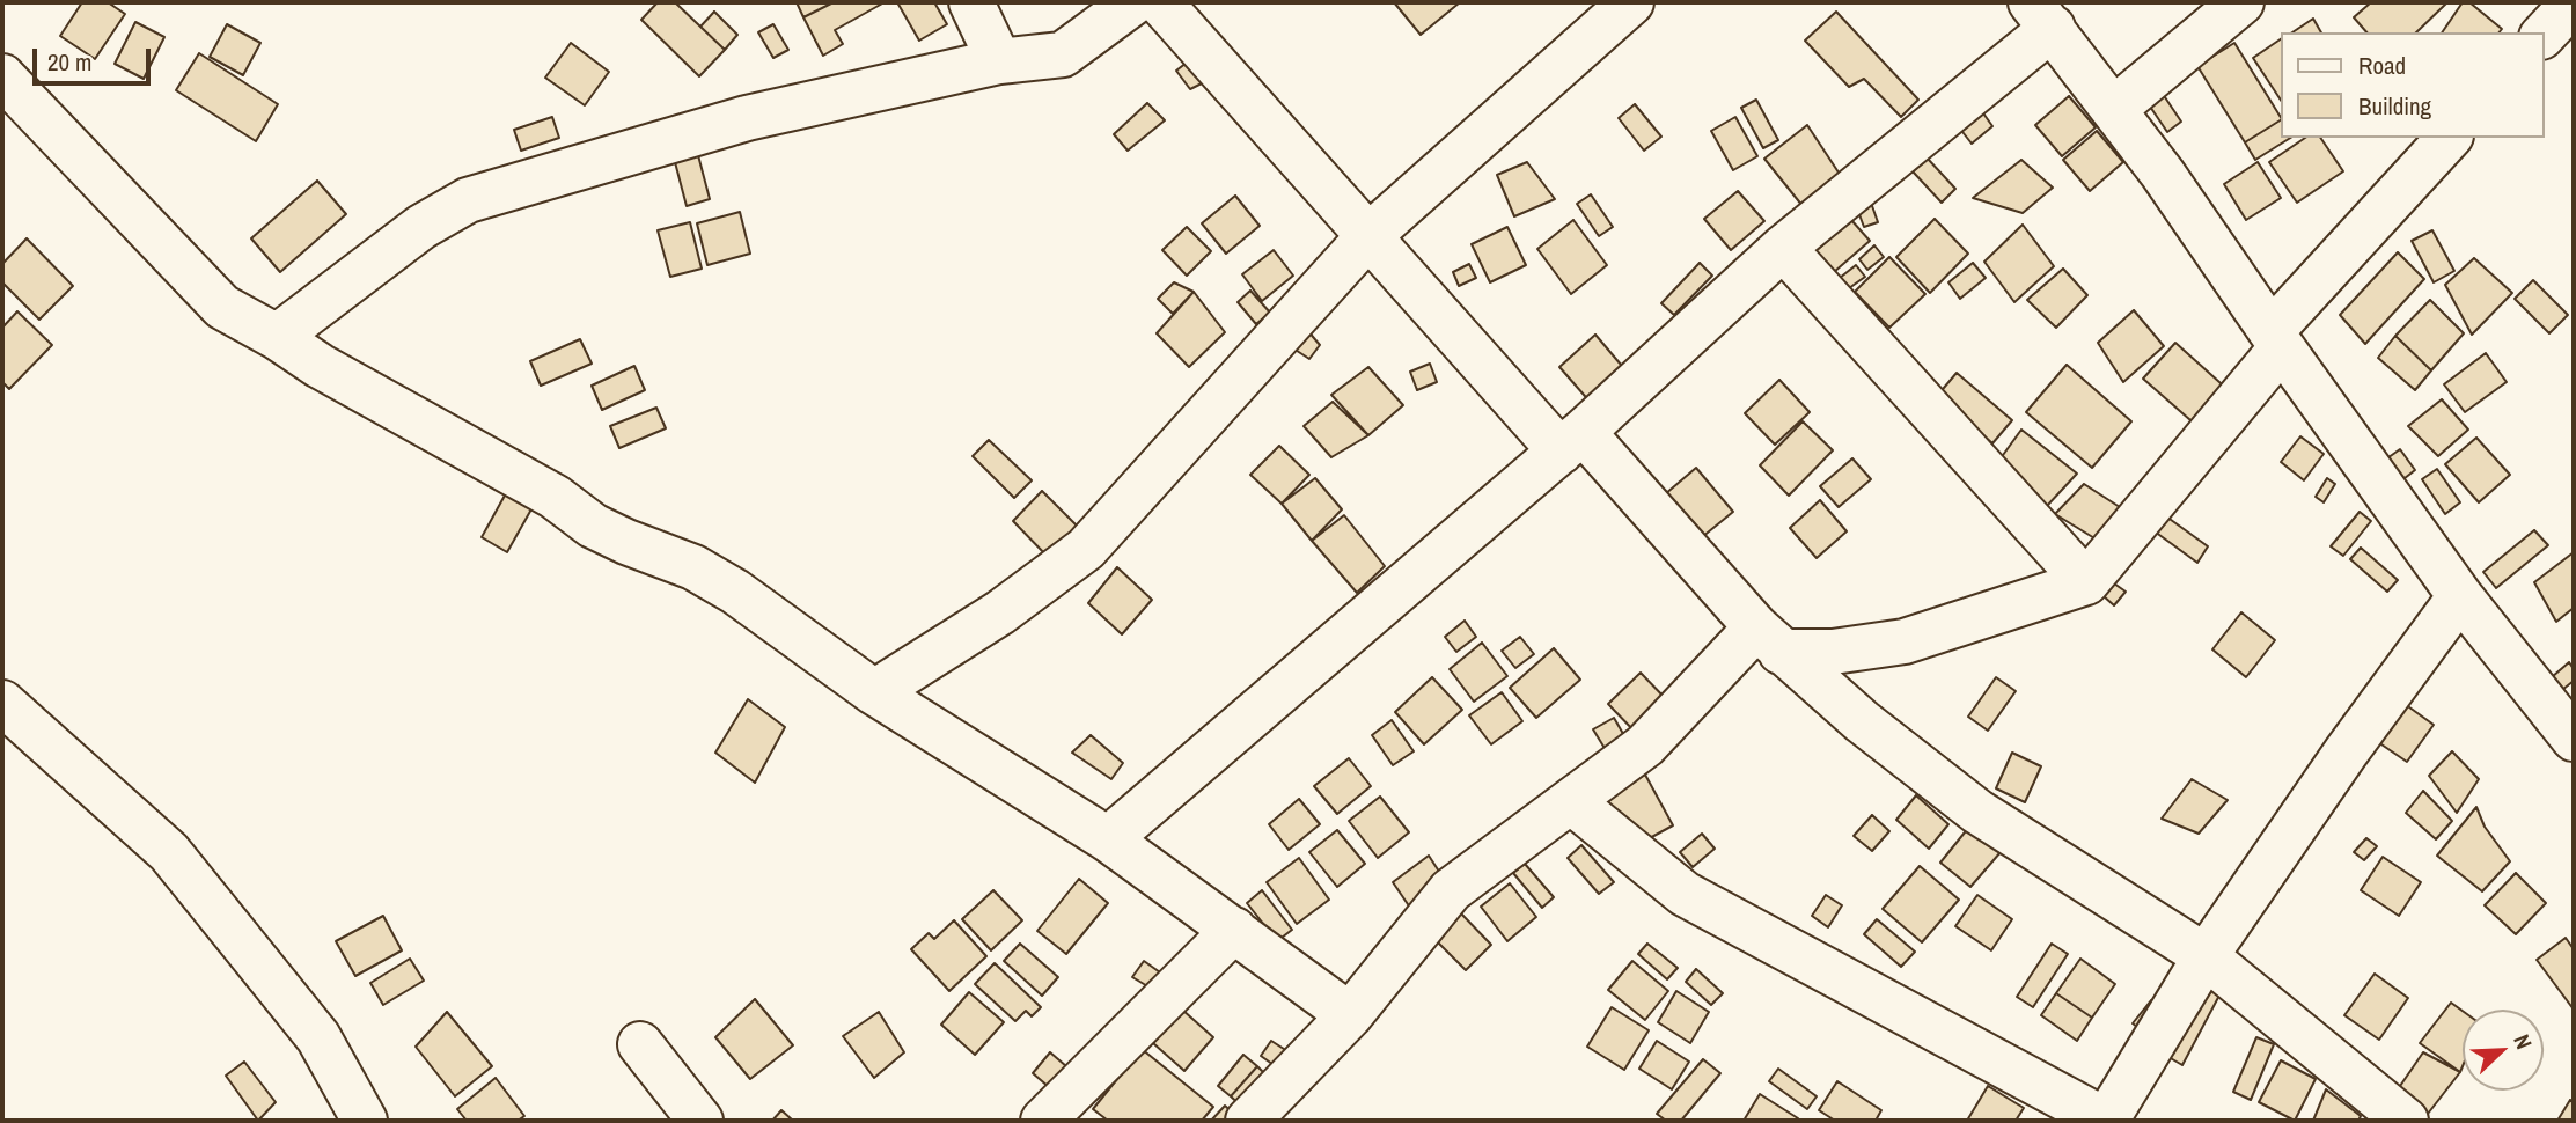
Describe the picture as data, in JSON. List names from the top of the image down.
{
  "legend": ["Road", "Building"],
  "scale_bar": "20 m",
  "north": "top right"
}
